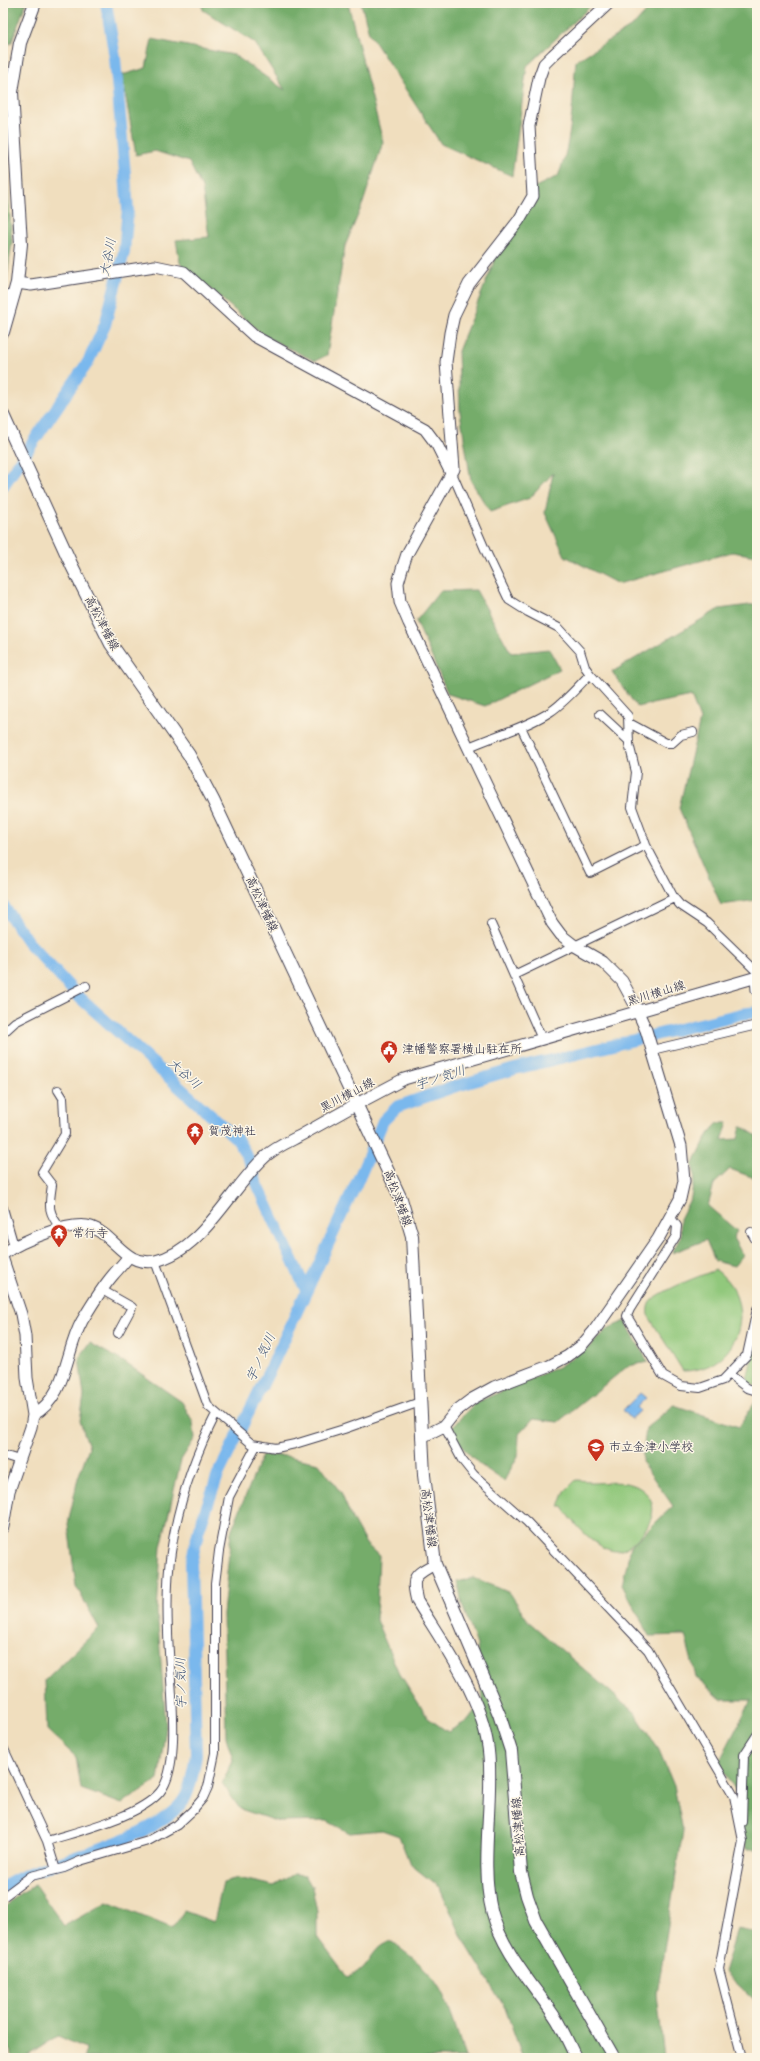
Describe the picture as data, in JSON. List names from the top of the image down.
{
  "streets": {
    "main road": ["高松津幡線"],
    "street": ["黒川横山線"]
  },
  "crossings": [
    ["高松津幡線", "黒川横山線"]
  ],
  "water": ["大谷川", "宇ノ気川"],
  "places": {
    "public building": ["津幡警察署横山駐在所"],
    "temple": ["賀茂神社", "常行寺"],
    "school or university": ["市立金津小学校"]
  }
}
